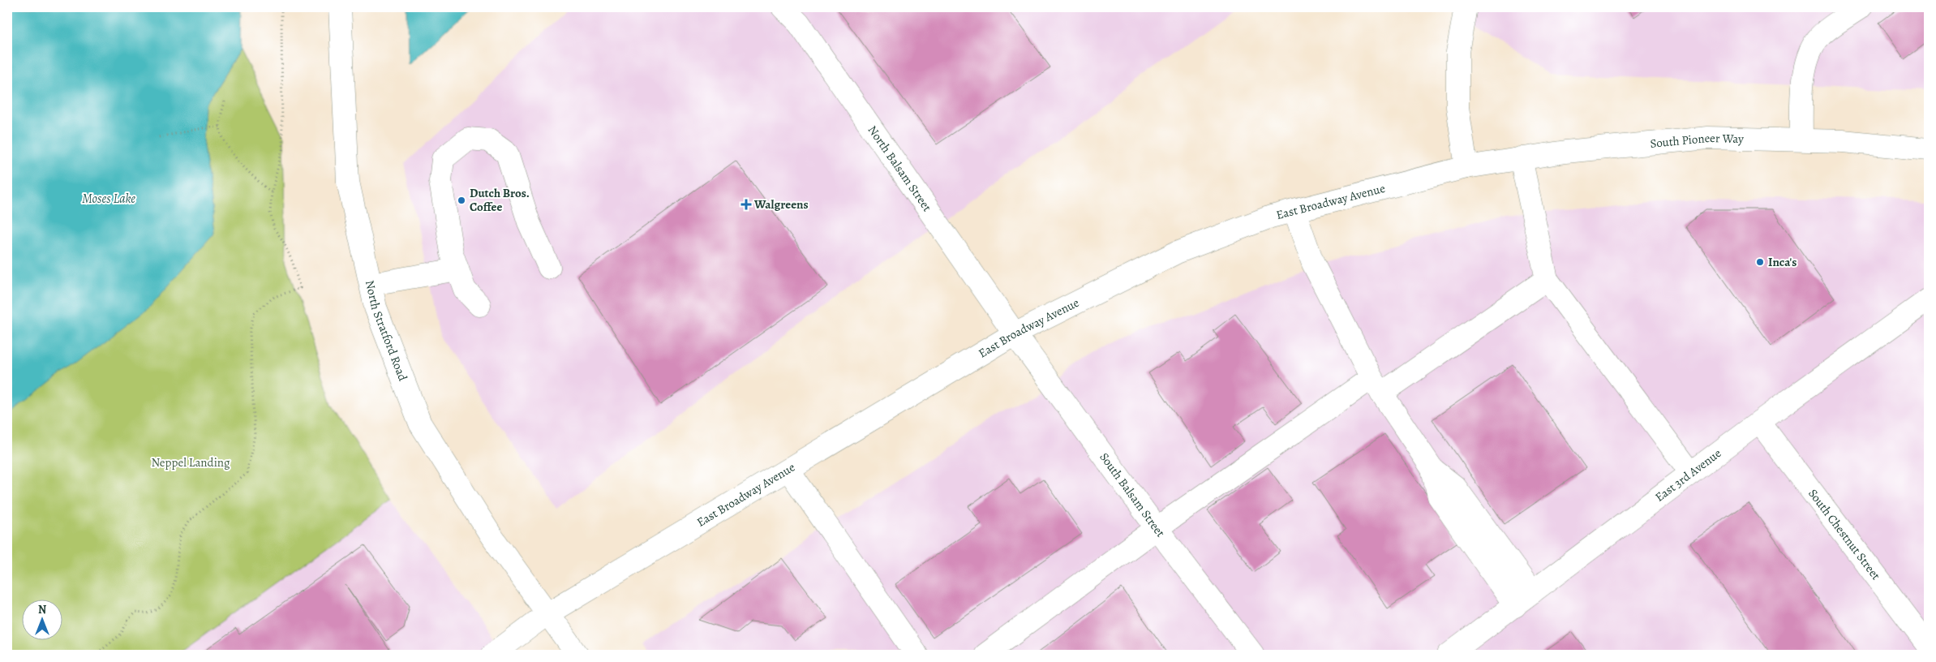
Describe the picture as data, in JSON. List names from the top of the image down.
{
  "streets": {
    "main road": [
      "South Pioneer Way",
      "North Balsam Street",
      "East Broadway Avenue",
      "North Stratford Road",
      "East 3rd Avenue",
      "South Balsam Street",
      "South Chestnut Street"
    ]
  },
  "crossings": [
    ["South Pioneer Way", "East Broadway Avenue"],
    ["North Balsam Street", "East Broadway Avenue"],
    ["North Balsam Street", "South Balsam Street"],
    ["East Broadway Avenue", "North Stratford Road"],
    ["East Broadway Avenue", "South Balsam Street"],
    ["East 3rd Avenue", "South Chestnut Street"]
  ],
  "water": ["Moses Lake"],
  "parks": ["Neppel Landing"],
  "places": {
    "other": ["Dutch Bros. Coffee", "Inca's"],
    "health": ["Walgreens"]
  },
  "north": "top"
}
